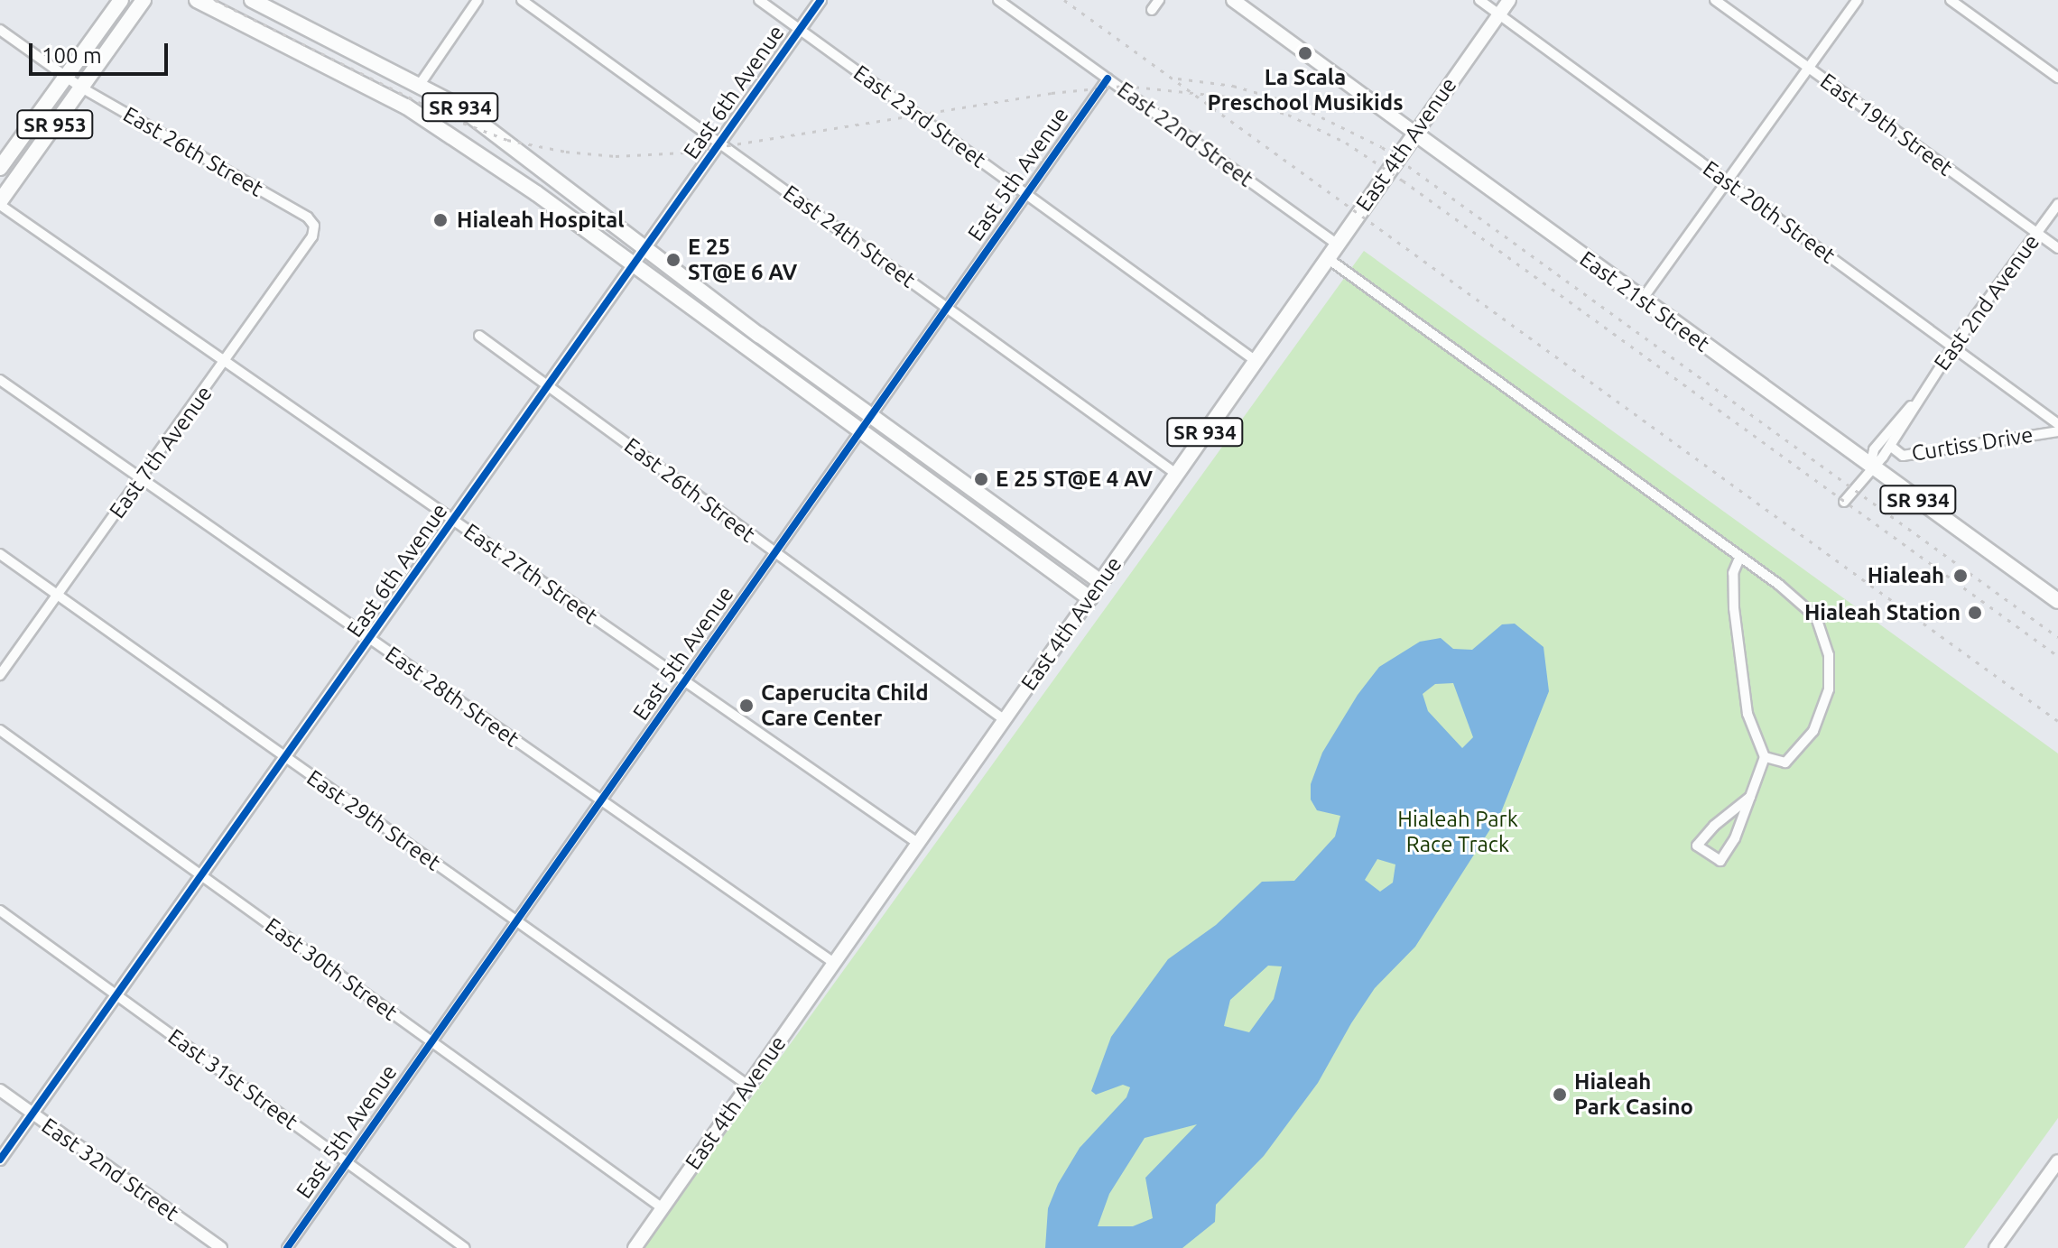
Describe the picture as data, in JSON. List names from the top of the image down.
{
  "streets": {
    "main road": [
      "SR 934",
      "SR 953",
      "East 4th Avenue",
      "East 21st Street"
    ],
    "street": [
      "East 6th Avenue",
      "East 23rd Street",
      "East 19th Street",
      "East 22nd Street",
      "East 26th Street",
      "East 5th Avenue",
      "East 20th Street",
      "East 24th Street",
      "East 2nd Avenue",
      "Curtiss Drive",
      "East 7th Avenue",
      "East 27th Street",
      "East 28th Street",
      "East 29th Street",
      "East 30th Street",
      "East 31st Street",
      "East 32nd Street"
    ]
  },
  "crossings": [
    ["East 6th Avenue", "SR 934"],
    ["East 6th Avenue", "East 23rd Street"],
    ["East 6th Avenue", "East 26th Street"],
    ["East 6th Avenue", "East 24th Street"],
    ["East 6th Avenue", "East 27th Street"],
    ["East 6th Avenue", "East 28th Street"],
    ["East 6th Avenue", "East 29th Street"],
    ["East 6th Avenue", "East 30th Street"],
    ["East 6th Avenue", "East 31st Street"],
    ["East 6th Avenue", "East 32nd Street"],
    ["SR 934", "East 4th Avenue"],
    ["SR 934", "East 5th Avenue"],
    ["East 23rd Street", "East 4th Avenue"],
    ["East 23rd Street", "East 5th Avenue"],
    ["SR 953", "East 26th Street"],
    ["SR 953", "East 27th Street"],
    ["East 19th Street", "East 2nd Avenue"],
    ["East 22nd Street", "East 4th Avenue"],
    ["East 22nd Street", "East 5th Avenue"],
    ["East 4th Avenue", "East 26th Street"],
    ["East 4th Avenue", "East 20th Street"],
    ["East 4th Avenue", "East 24th Street"],
    ["East 4th Avenue", "East 21st Street"],
    ["East 4th Avenue", "East 27th Street"],
    ["East 4th Avenue", "East 28th Street"],
    ["East 4th Avenue", "East 29th Street"],
    ["East 4th Avenue", "East 30th Street"],
    ["East 26th Street", "East 5th Avenue"],
    ["East 26th Street", "East 7th Avenue"],
    ["East 5th Avenue", "East 24th Street"],
    ["East 5th Avenue", "East 27th Street"],
    ["East 5th Avenue", "East 28th Street"],
    ["East 5th Avenue", "East 29th Street"],
    ["East 5th Avenue", "East 30th Street"],
    ["East 5th Avenue", "East 31st Street"],
    ["East 20th Street", "East 2nd Avenue"],
    ["East 21st Street", "East 2nd Avenue"],
    ["East 2nd Avenue", "Curtiss Drive"],
    ["East 7th Avenue", "East 27th Street"],
    ["East 7th Avenue", "East 28th Street"],
    ["East 7th Avenue", "East 29th Street"]
  ],
  "parks": ["Hialeah Park Race Track"],
  "places": [
    "La Scala Preschool Musikids",
    "Hialeah Hospital",
    "E 25 ST@E 6 AV",
    "E 25 ST@E 4 AV",
    "Hialeah",
    "Hialeah Station",
    "Caperucita Child Care Center",
    "Hialeah Park Casino"
  ],
  "scale_bar": "100 m"
}
